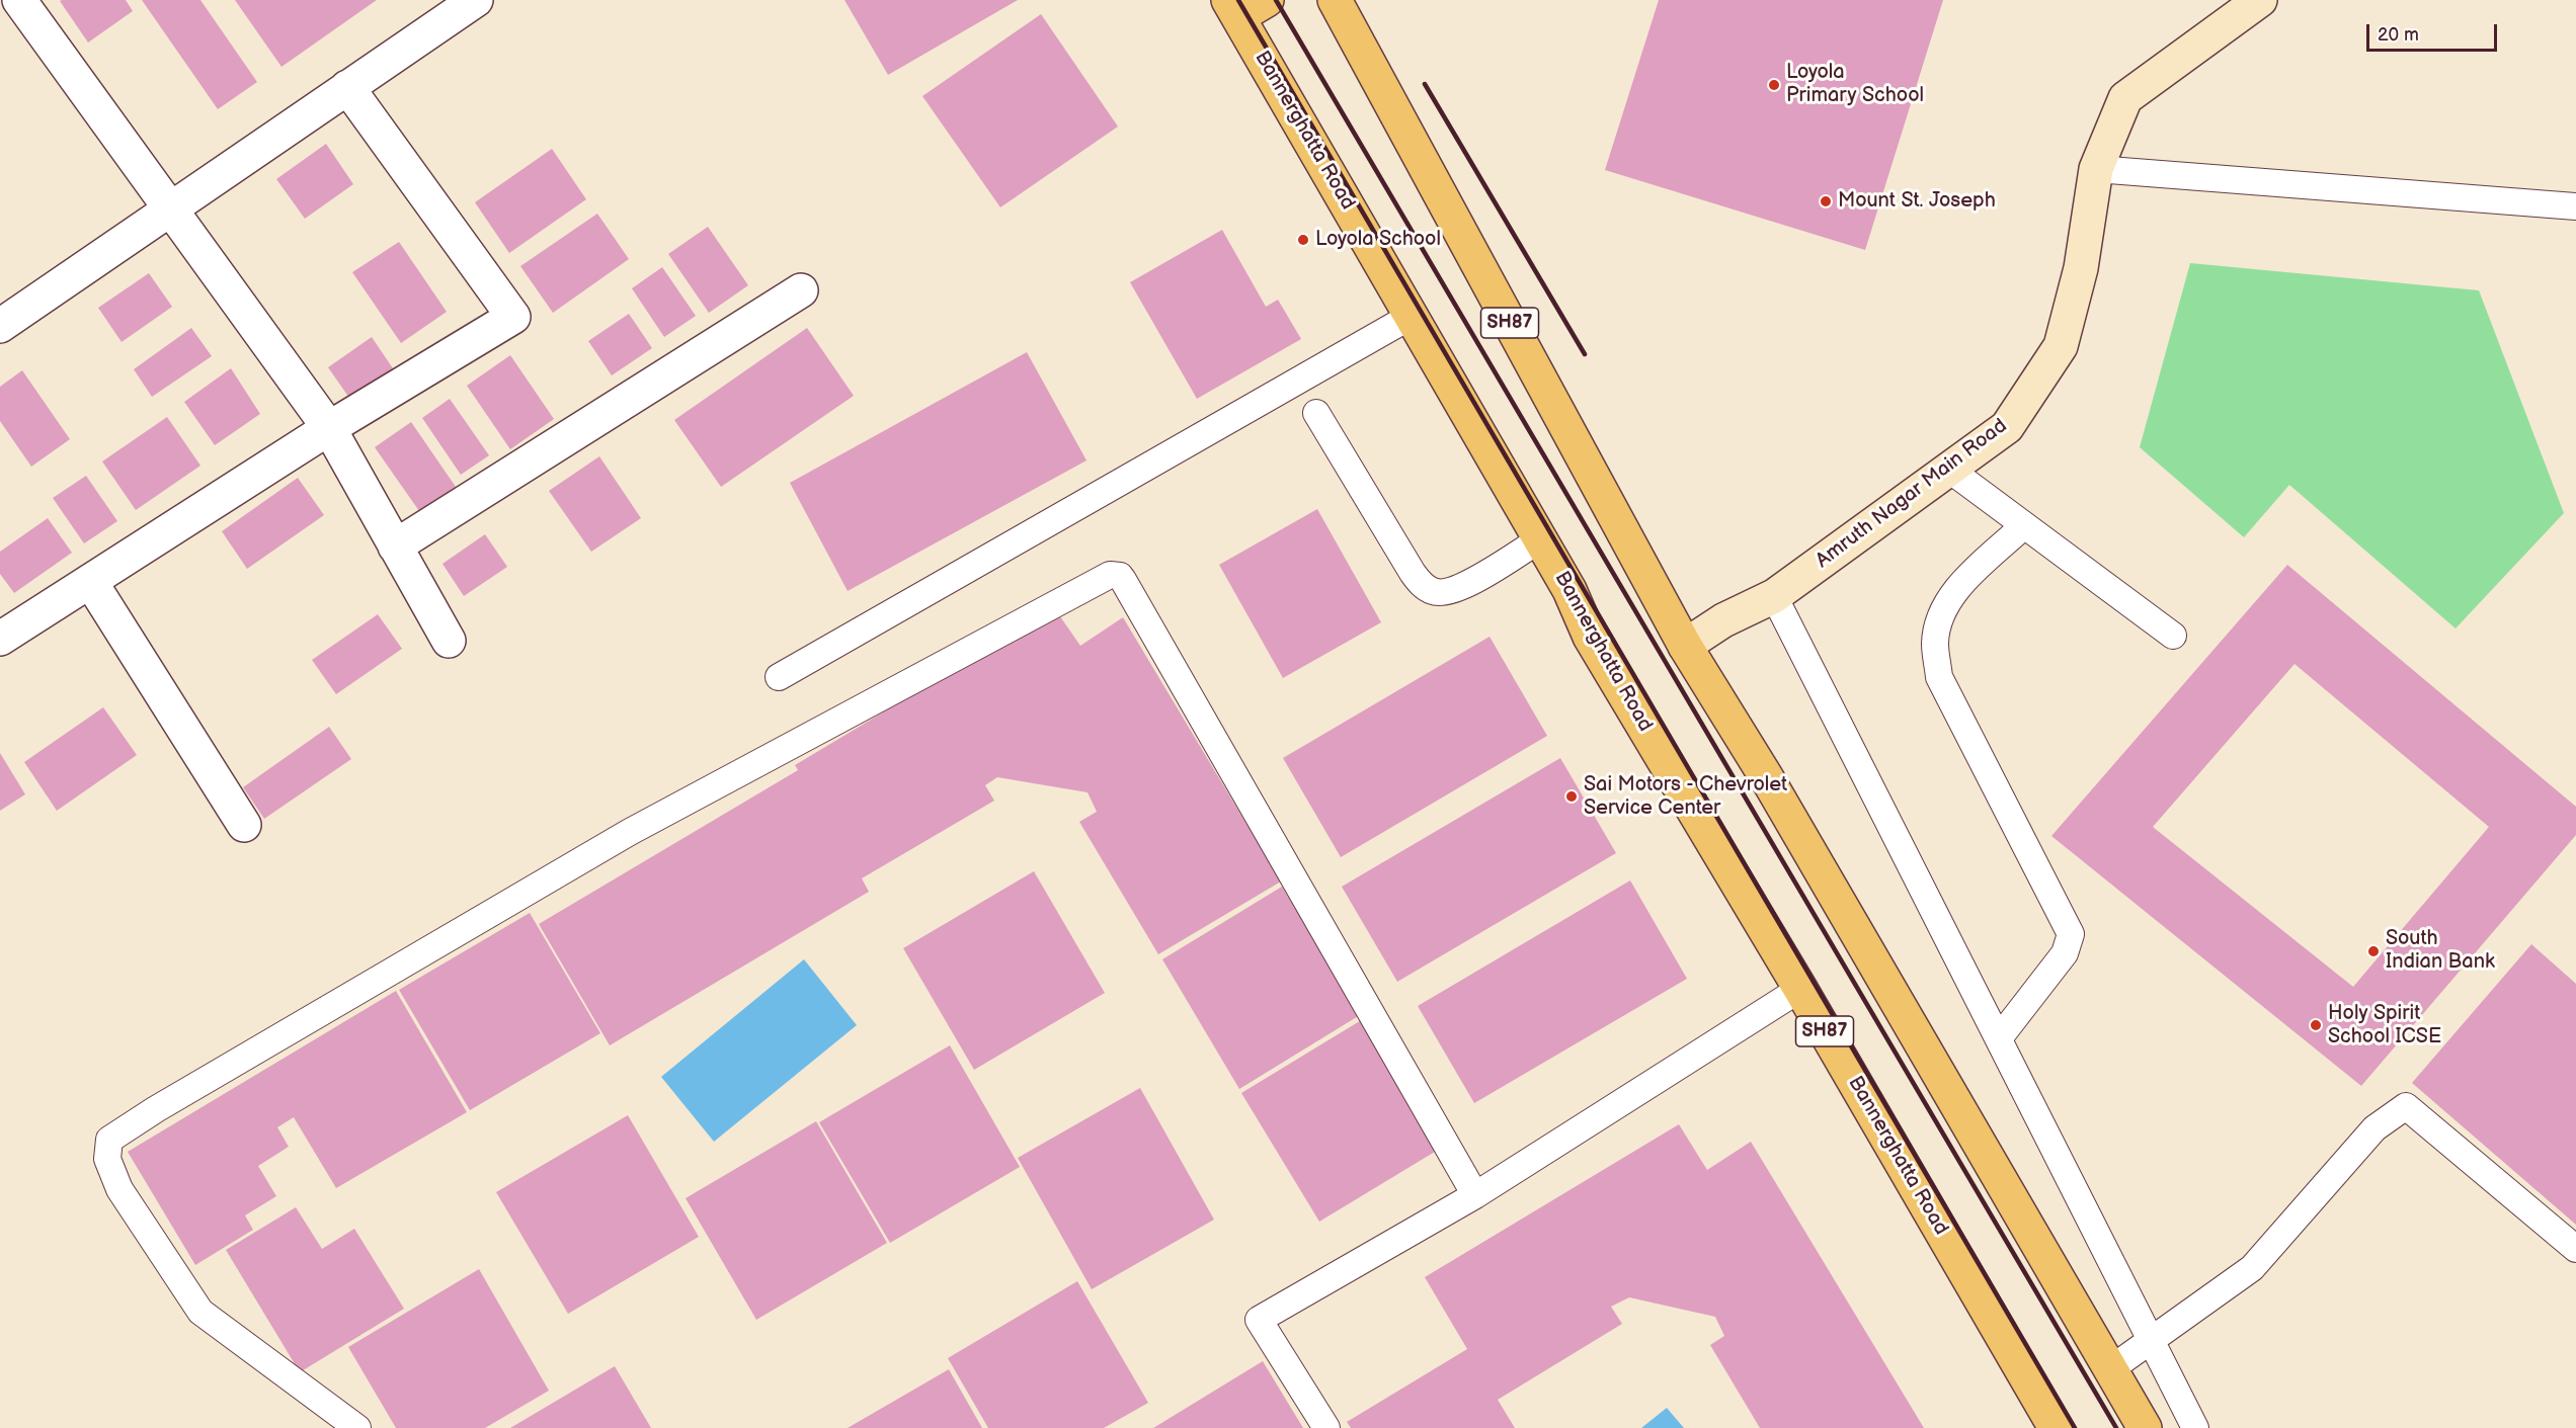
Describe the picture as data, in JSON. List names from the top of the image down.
{
  "streets": {
    "main road": ["Bannerghatta Road", "SH87", "Amruth Nagar Main Road"]
  },
  "crossings": [
    ["SH87", "Amruth Nagar Main Road"]
  ],
  "places": [
    "Loyola Primary School",
    "Mount St. Joseph",
    "Loyola School",
    "Sai Motors - Chevrolet Service Center",
    "South Indian Bank",
    "Holy Spirit School ICSE"
  ],
  "scale_bar": "20 m"
}
